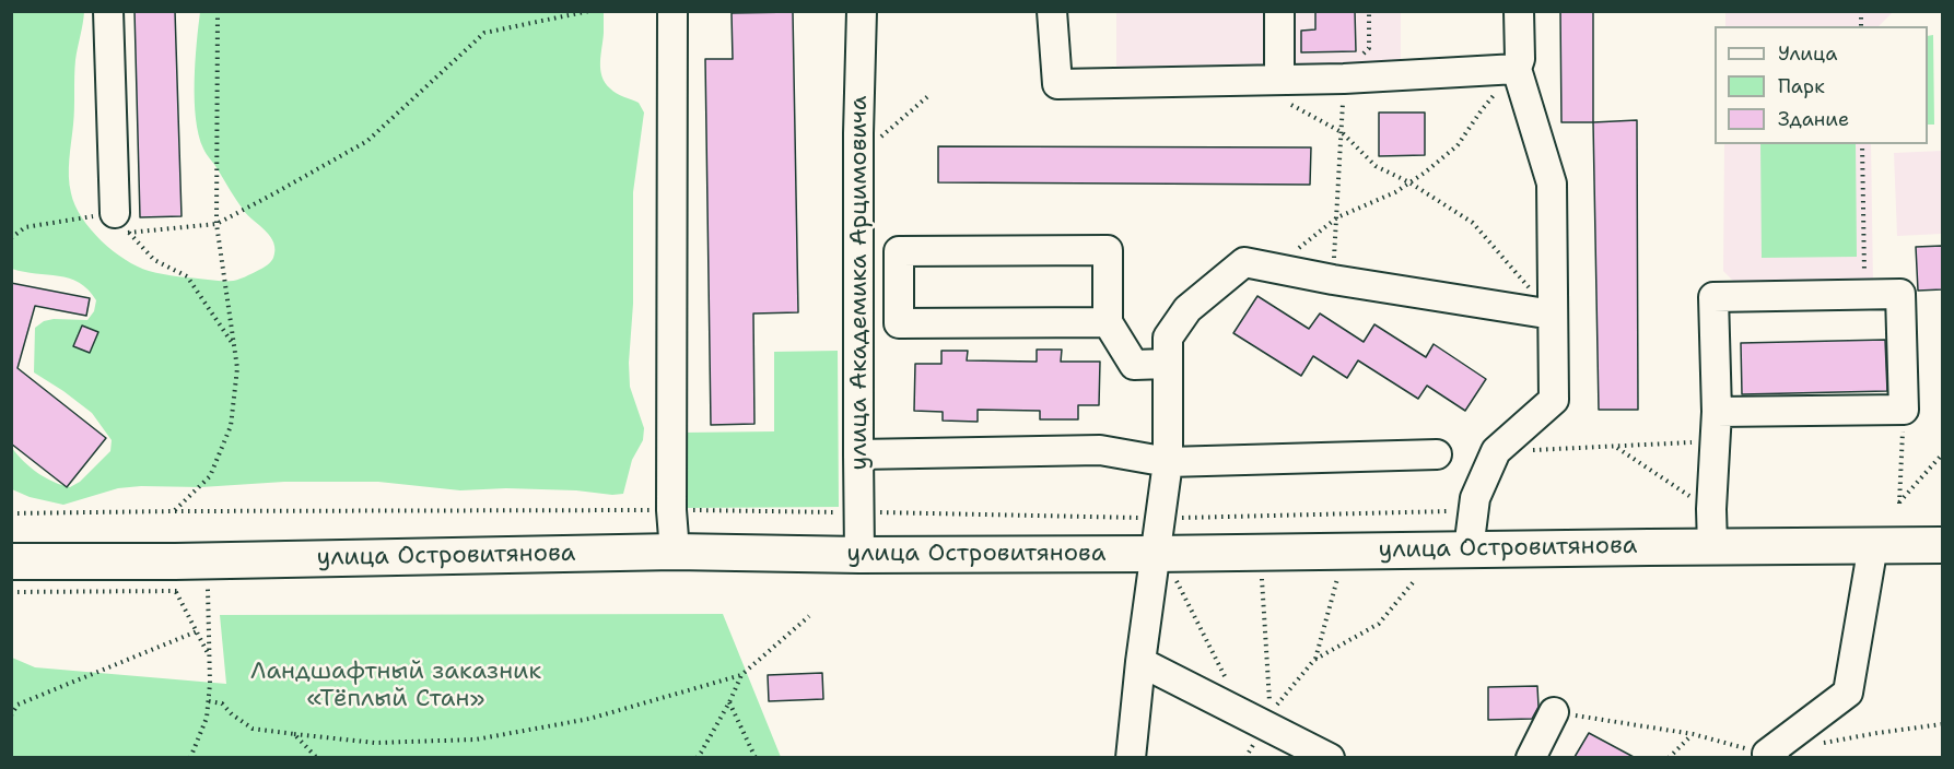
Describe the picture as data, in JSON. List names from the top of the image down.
{
  "streets": {
    "main road": ["улица Островитянова"],
    "street": ["улица Академика Арцимовича"]
  },
  "crossings": [
    ["улица Академика Арцимовича", "улица Островитянова"]
  ],
  "parks": ["Ландшафтный заказник «Тёплый Стан»"],
  "legend": ["Улица", "Парк", "Здание"]
}
